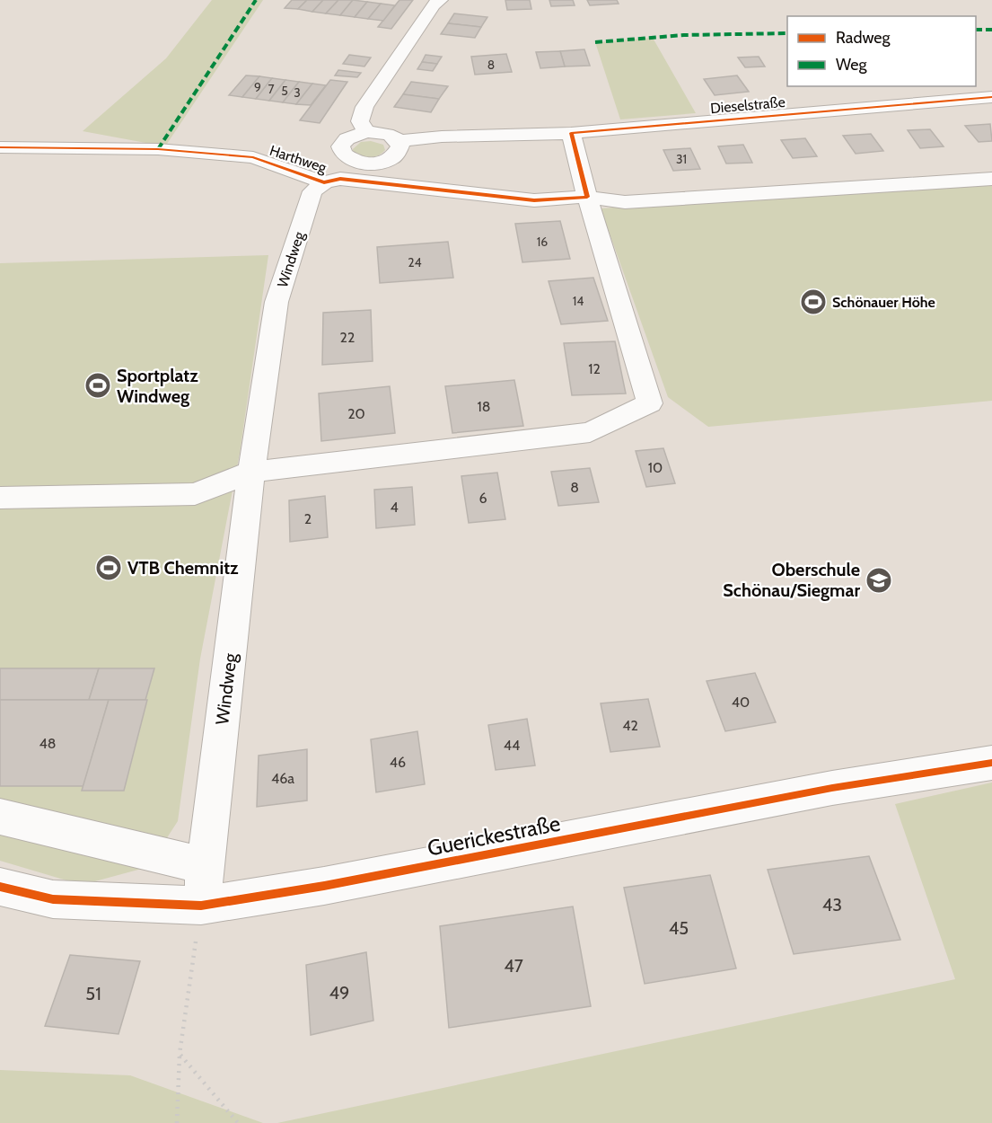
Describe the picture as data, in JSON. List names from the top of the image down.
{
  "streets": {
    "street": [
      "Dieselstraße",
      "Harthweg",
      "Windweg",
      "Guerickestraße"
    ]
  },
  "crossings": [
    ["Harthweg", "Windweg"],
    ["Windweg", "Guerickestraße"]
  ],
  "places": {
    "sports": ["Schönauer Höhe", "Sportplatz Windweg", "VTB Chemnitz"],
    "school or university": ["Oberschule Schönau/Siegmar"]
  },
  "house_numbers": [
    "8",
    "9",
    "7",
    "5",
    "3",
    "31",
    "16",
    "24",
    "14",
    "22",
    "12",
    "18",
    "20",
    "10",
    "8",
    "6",
    "4",
    "2",
    "40",
    "42",
    "48",
    "44",
    "46",
    "46a",
    "43",
    "45",
    "47",
    "49",
    "51"
  ],
  "legend": ["Radweg", "Weg"]
}
